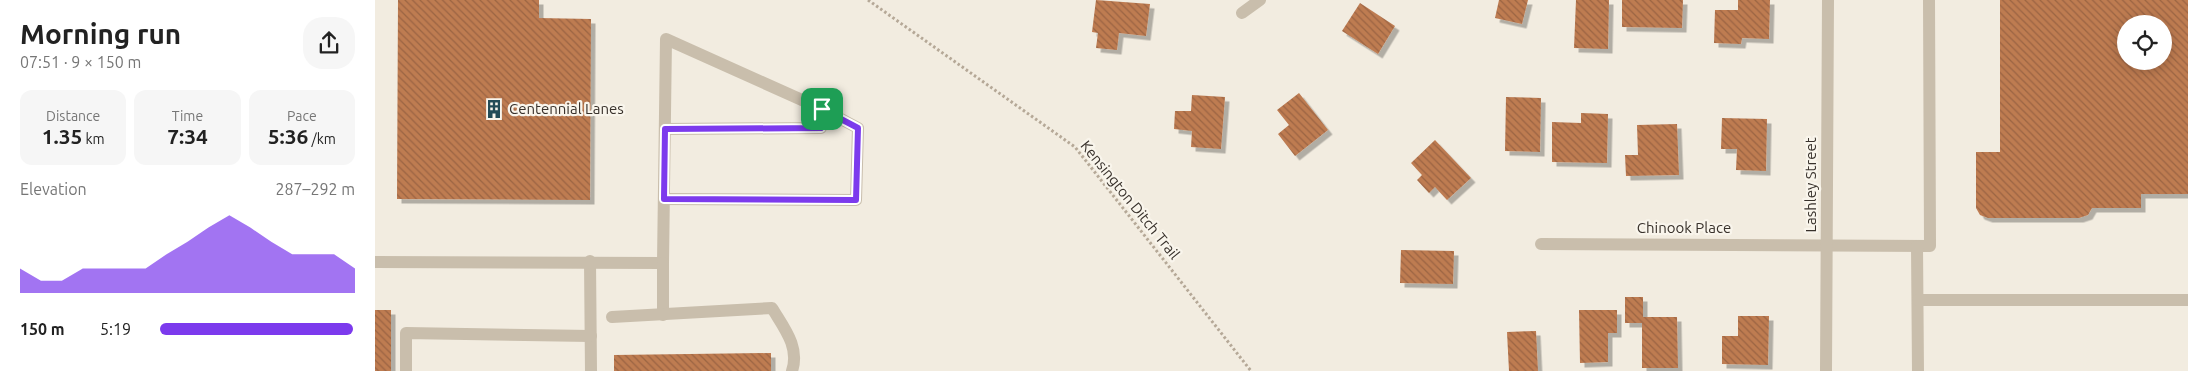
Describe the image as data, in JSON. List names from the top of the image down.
{
  "streets": {
    "street": ["Lashley Street", "Chinook Place"],
    "path": ["Kensington Ditch Trail"]
  },
  "crossings": [
    ["Lashley Street", "Chinook Place"]
  ],
  "places": {
    "building": ["Centennial Lanes"]
  },
  "page": {
    "heading": ["Morning run", "07:51 · 9 × 150 m"],
    "stats": [
      ["Distance", "1.35 km"],
      ["Time", "7:34"],
      ["Pace", "5:36 /km"]
    ],
    "chart": ["Elevation", "287–292 m"],
    "list": [
      {
        "name": "150 m",
        "note": "5:19"
      }
    ]
  }
}
